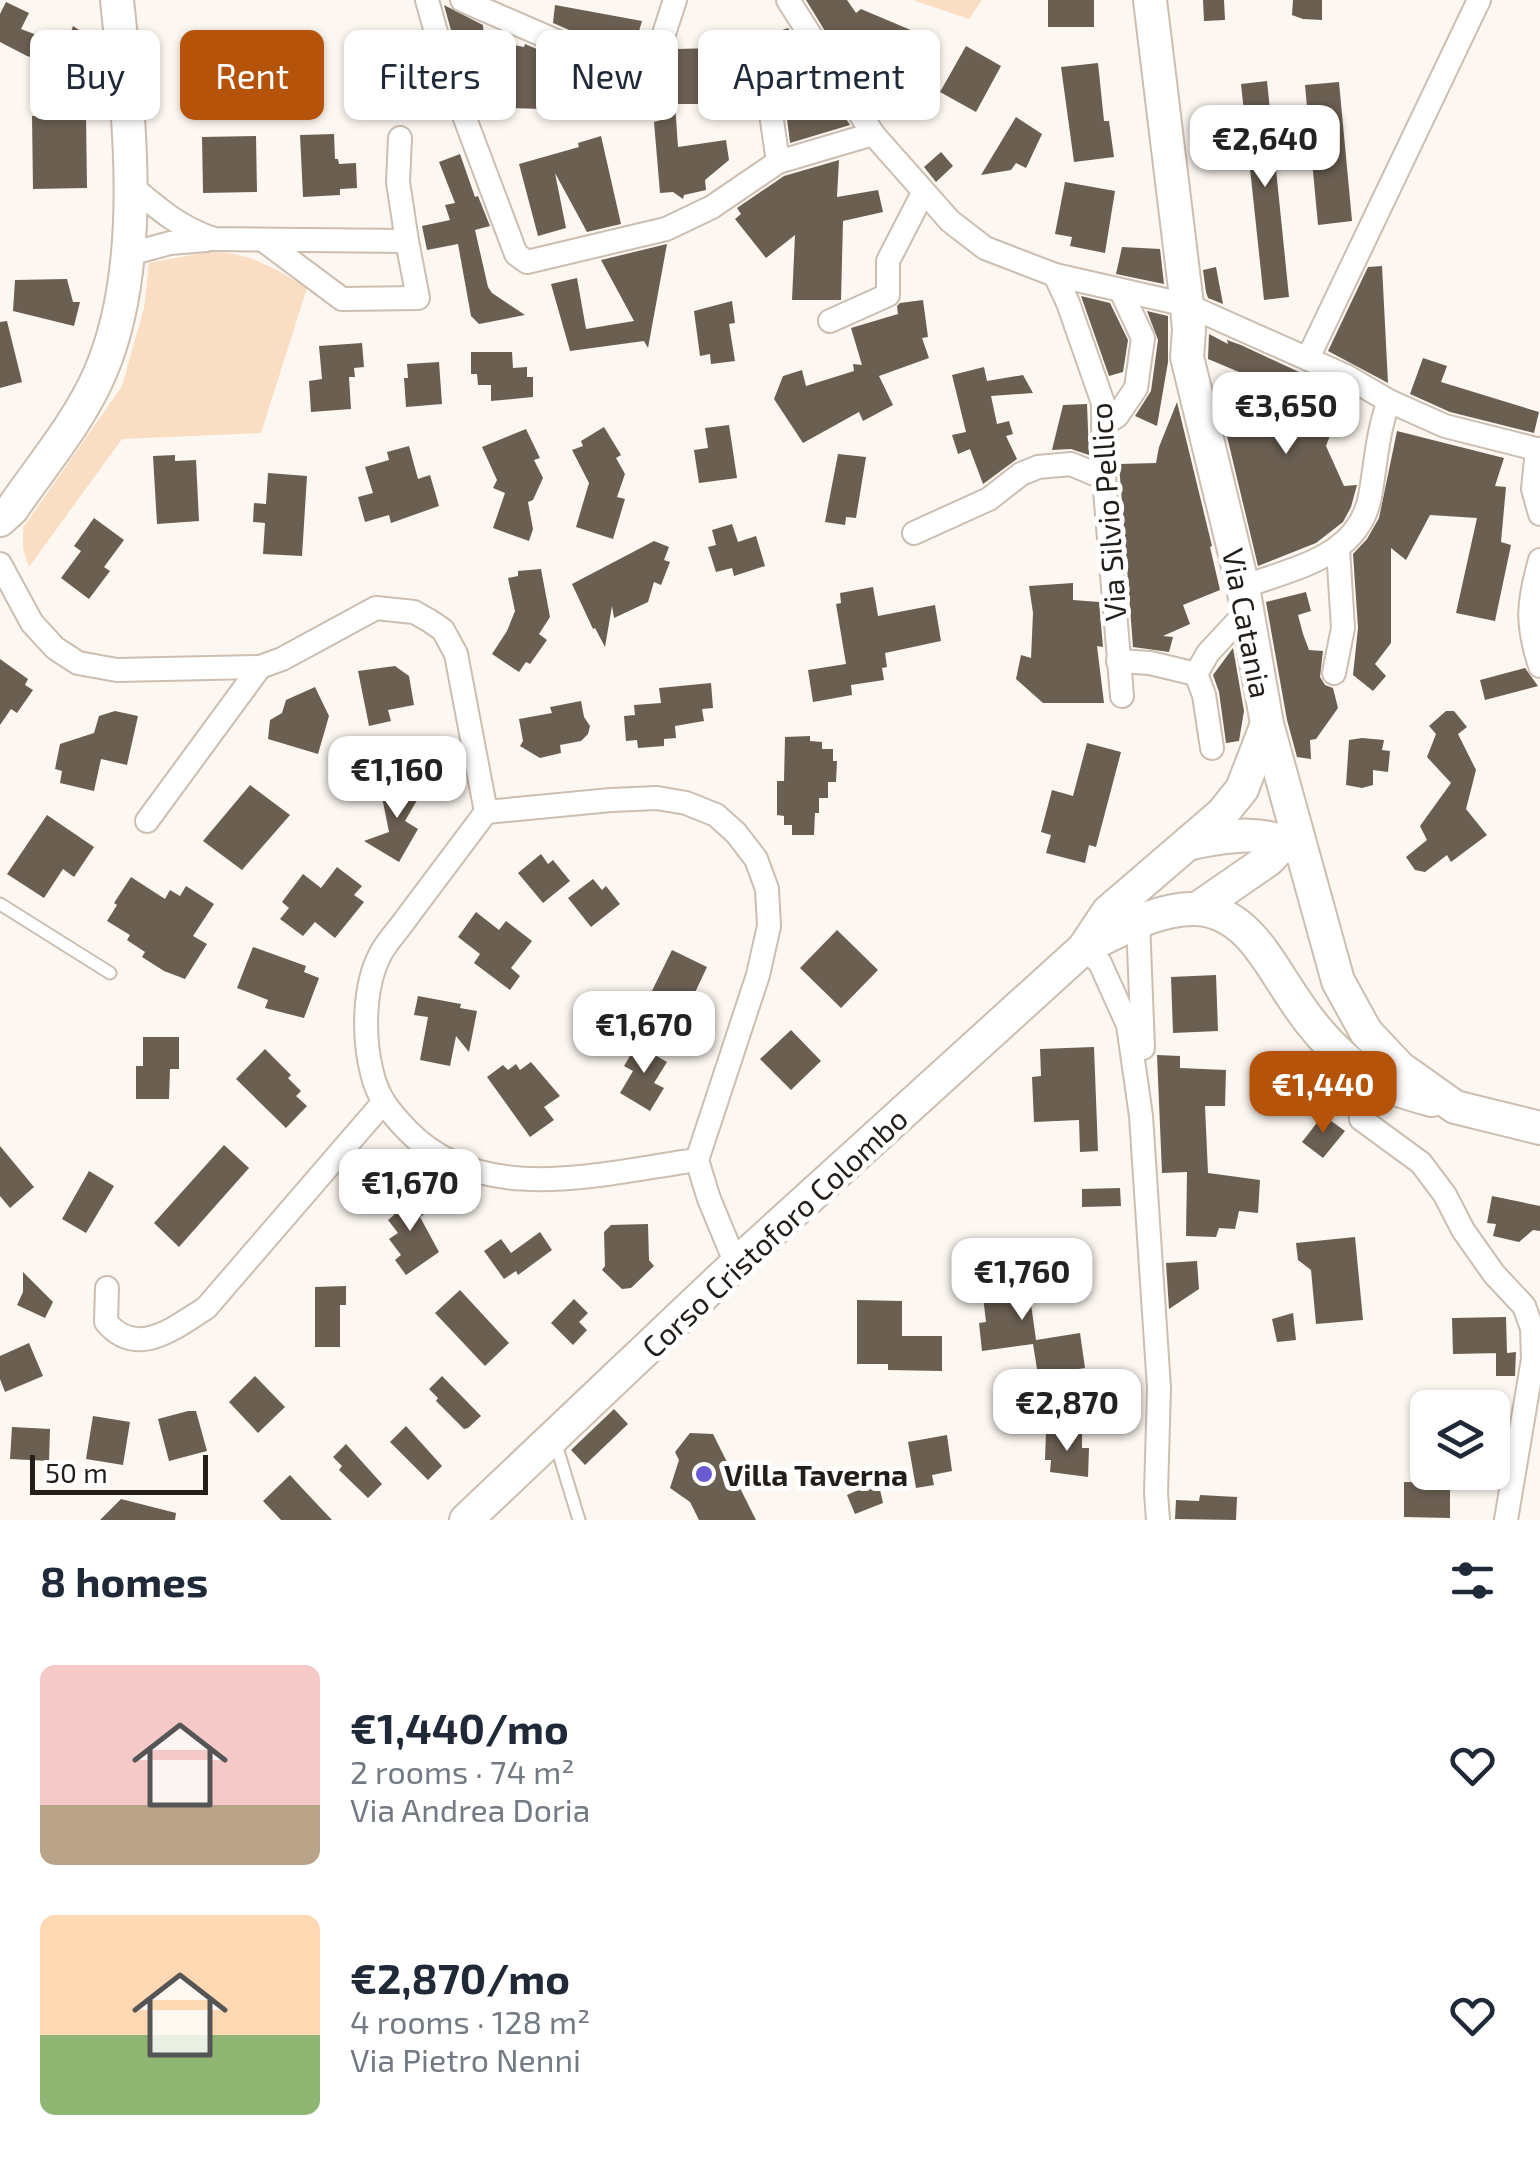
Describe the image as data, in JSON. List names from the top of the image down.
{
  "streets": {
    "street": ["Via Silvio Pellico", "Via Catania", "Corso Cristoforo Colombo"]
  },
  "places": ["Villa Taverna"],
  "scale_bar": "50 m",
  "page": {
    "chip": [
      "Buy",
      "Rent",
      "Filters",
      "New",
      "Apartment"
    ],
    "price": [
      "€2,640",
      "€3,650",
      "€1,160",
      "€1,670",
      "€1,440",
      "€1,670",
      "€1,760",
      "€2,870"
    ],
    "scale": "50 m",
    "heading": "8 homes",
    "list": [
      {
        "name": "€1,440/mo",
        "note": "2 rooms · 74 m² · Via Andrea Doria"
      },
      {
        "name": "€2,870/mo",
        "note": "4 rooms · 128 m² · Via Pietro Nenni"
      }
    ]
  }
}
